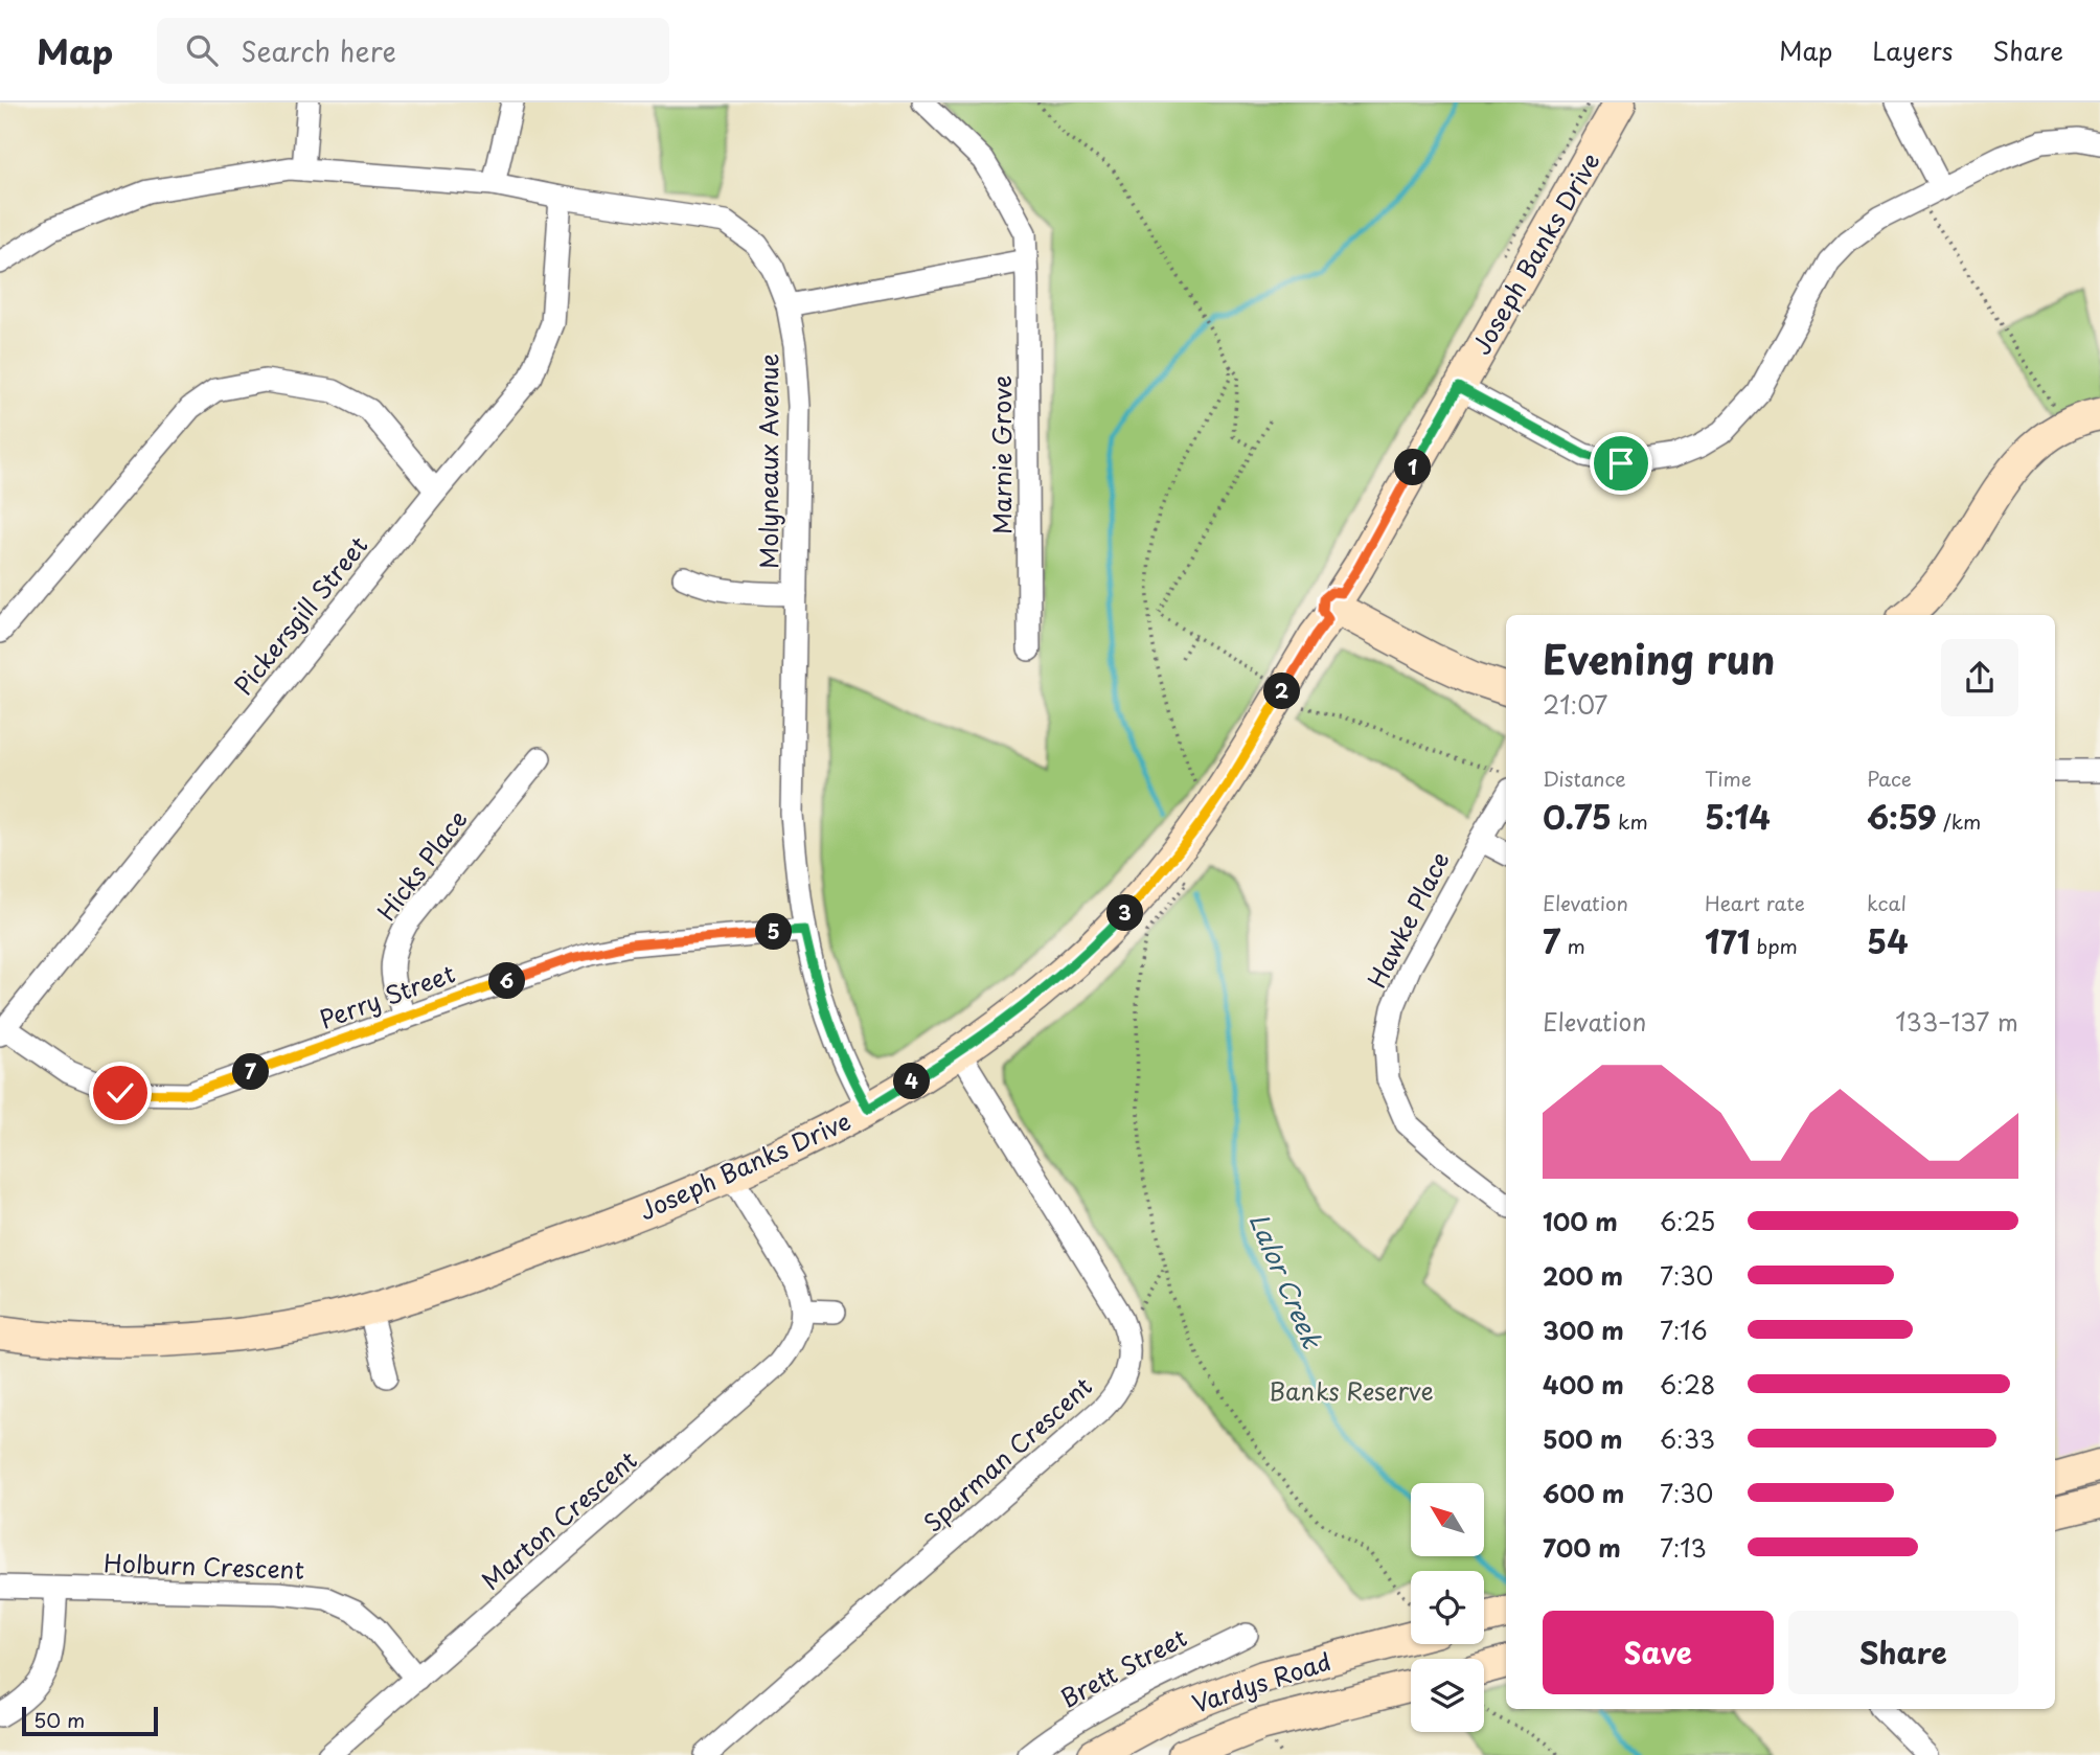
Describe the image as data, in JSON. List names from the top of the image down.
{
  "streets": {
    "street": [
      "Joseph Banks Drive",
      "Marnie Grove",
      "Molyneaux Avenue",
      "Pickersgill Street",
      "Hicks Place",
      "Hawke Place",
      "Perry Street",
      "Sparman Crescent",
      "Marton Crescent",
      "Holburn Crescent",
      "Brett Street",
      "Vardys Road"
    ]
  },
  "crossings": [
    ["Joseph Banks Drive", "Molyneaux Avenue"],
    ["Joseph Banks Drive", "Sparman Crescent"],
    ["Molyneaux Avenue", "Pickersgill Street"],
    ["Molyneaux Avenue", "Perry Street"],
    ["Pickersgill Street", "Perry Street"],
    ["Hicks Place", "Perry Street"],
    ["Marton Crescent", "Holburn Crescent"]
  ],
  "water": ["Lalor Creek"],
  "parks": ["Banks Reserve"],
  "scale_bar": "50 m",
  "north": "top left",
  "page": {
    "header": "Map",
    "search": "Search here",
    "nav": ["Map", "Layers", "Share"],
    "pins": [
      "1",
      "2",
      "3",
      "5",
      "6",
      "7",
      "4"
    ],
    "heading": ["Evening run", "21:07"],
    "stats": [
      ["Distance", "0.75 km"],
      ["Time", "5:14"],
      ["Pace", "6:59 /km"],
      ["Elevation", "7 m"],
      ["Heart rate", "171 bpm"],
      ["kcal", "54"]
    ],
    "chart": ["Elevation", "133–137 m"],
    "list": [
      {
        "name": "100 m",
        "note": "6:25"
      },
      {
        "name": "200 m",
        "note": "7:30"
      },
      {
        "name": "300 m",
        "note": "7:16"
      },
      {
        "name": "400 m",
        "note": "6:28"
      },
      {
        "name": "500 m",
        "note": "6:33"
      },
      {
        "name": "600 m",
        "note": "7:30"
      },
      {
        "name": "700 m",
        "note": "7:13"
      }
    ],
    "buttons": ["Save", "Share"],
    "scale": "50 m"
  }
}
